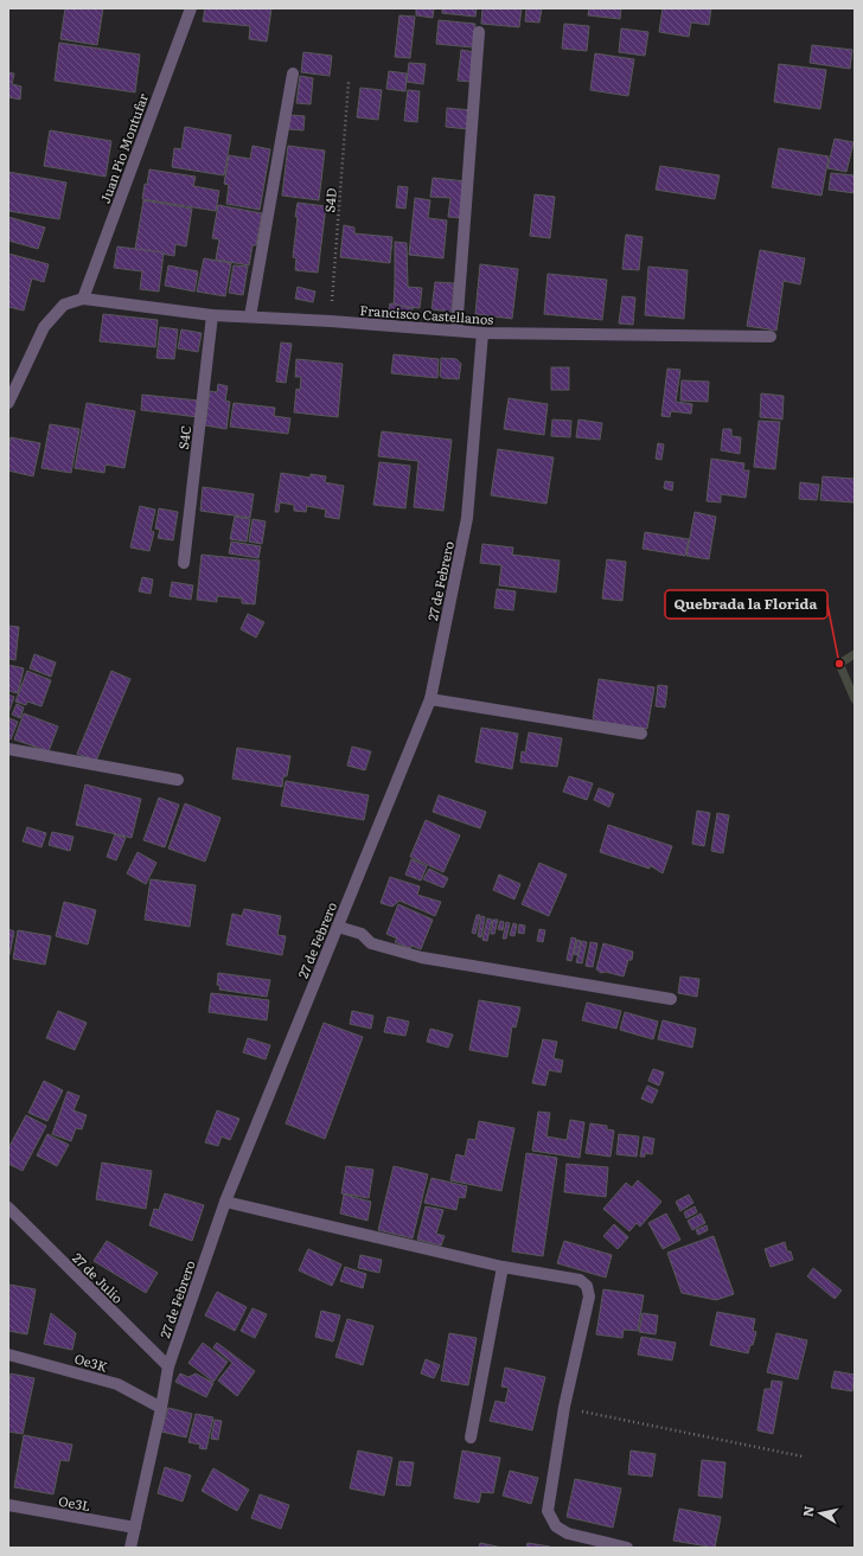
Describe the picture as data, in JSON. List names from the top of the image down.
{
  "streets": {
    "street": [
      "Juan Pio Montufar",
      "Francisco Castellanos",
      "S4C",
      "27 de Febrero",
      "27 de Julio",
      "Oe3K",
      "Oe3L"
    ],
    "path": ["S4D"]
  },
  "crossings": [
    ["Juan Pio Montufar", "Francisco Castellanos"],
    ["S4D", "Francisco Castellanos"],
    ["Francisco Castellanos", "S4C"],
    ["Francisco Castellanos", "27 de Febrero"],
    ["27 de Febrero", "27 de Julio"],
    ["27 de Febrero", "Oe3K"],
    ["27 de Febrero", "Oe3L"]
  ],
  "places": ["Quebrada la Florida"],
  "north": "left"
}
